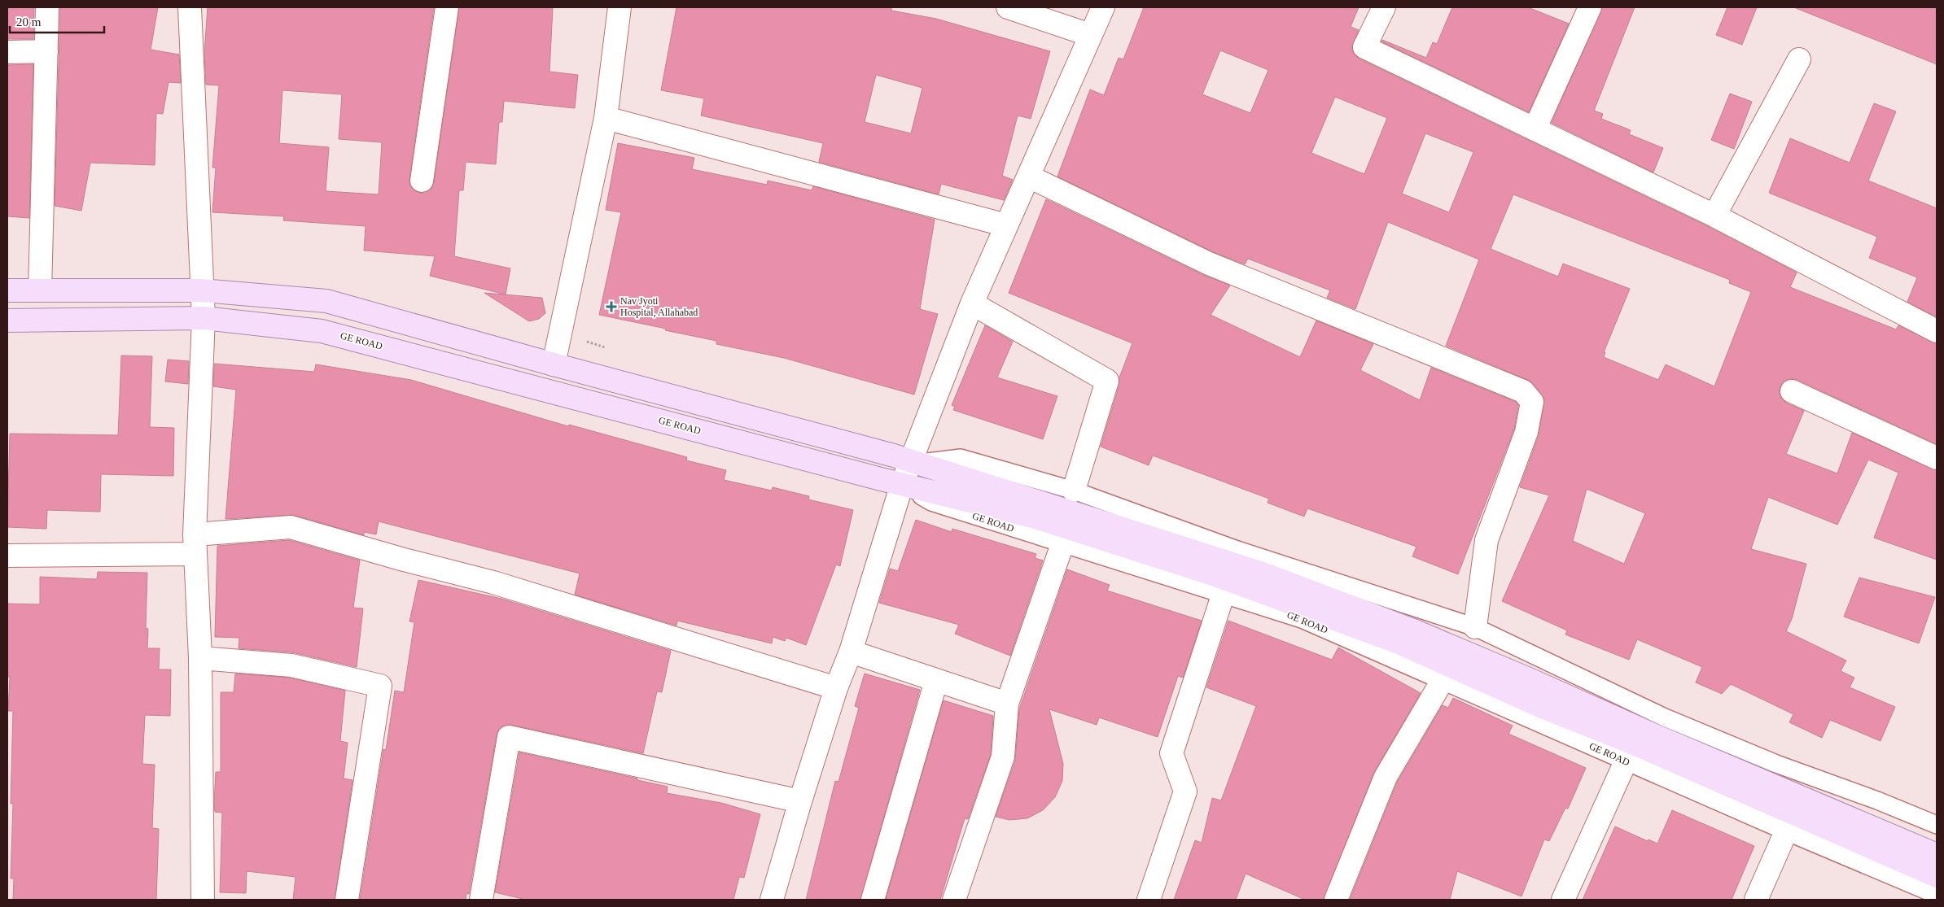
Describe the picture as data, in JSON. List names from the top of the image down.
{
  "streets": {
    "main road": ["GE ROAD"]
  },
  "places": {
    "health": ["Nav Jyoti Hospital, Allahabad"]
  },
  "scale_bar": "20 m"
}
